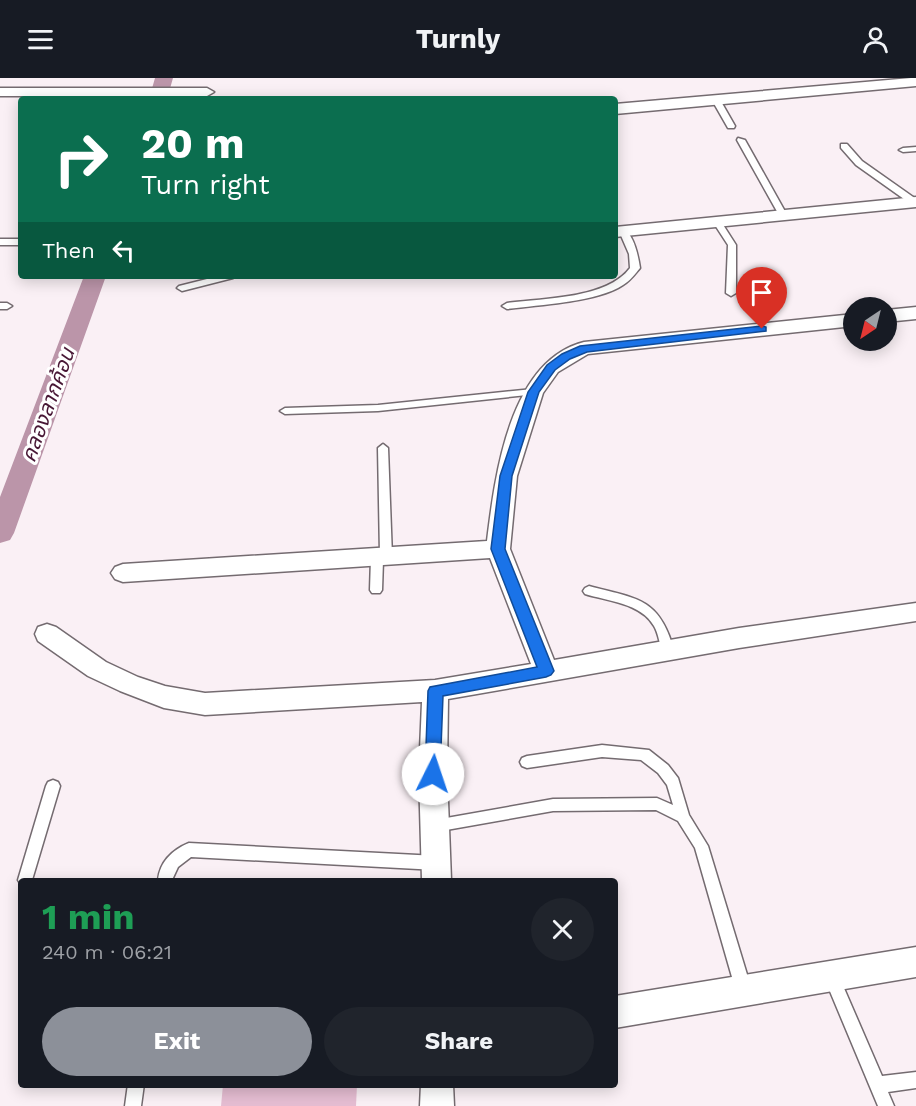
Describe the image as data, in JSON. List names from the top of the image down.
{
  "water": ["คลองลากค้อน"],
  "north": "bottom left",
  "page": {
    "header": "Turnly",
    "turn": ["20 m", "Turn right"],
    "then": "Then",
    "heading": ["1 min", "240 m · 06:21"],
    "buttons": ["Exit", "Share"]
  }
}
